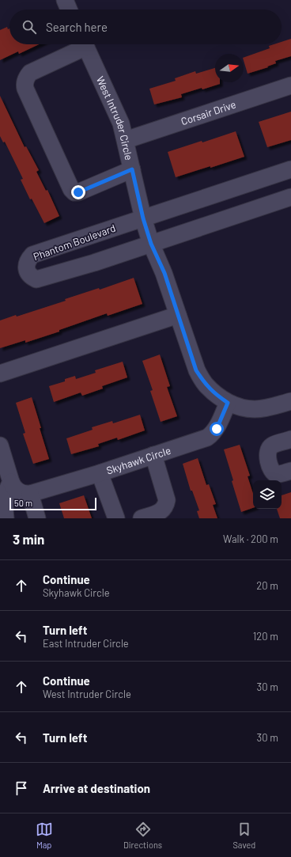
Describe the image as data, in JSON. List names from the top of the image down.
{
  "streets": {
    "street": [
      "Corsair Drive",
      "West Intruder Circle",
      "Phantom Boulevard",
      "Skyhawk Circle"
    ]
  },
  "crossings": [
    ["Corsair Drive", "West Intruder Circle"],
    ["West Intruder Circle", "Phantom Boulevard"],
    ["West Intruder Circle", "Skyhawk Circle"]
  ],
  "scale_bar": "50 m",
  "north": "right",
  "page": {
    "search": "Search here",
    "scale": "50 m",
    "heading": ["3 min", "Walk · 200 m"],
    "list": [
      ["Continue", "Skyhawk Circle", "20 m"],
      ["Turn left", "East Intruder Circle", "120 m"],
      ["Continue", "West Intruder Circle", "30 m"],
      ["Turn left", "30 m"],
      "Arrive at destination"
    ],
    "nav": ["Map", "Directions", "Saved"]
  }
}
